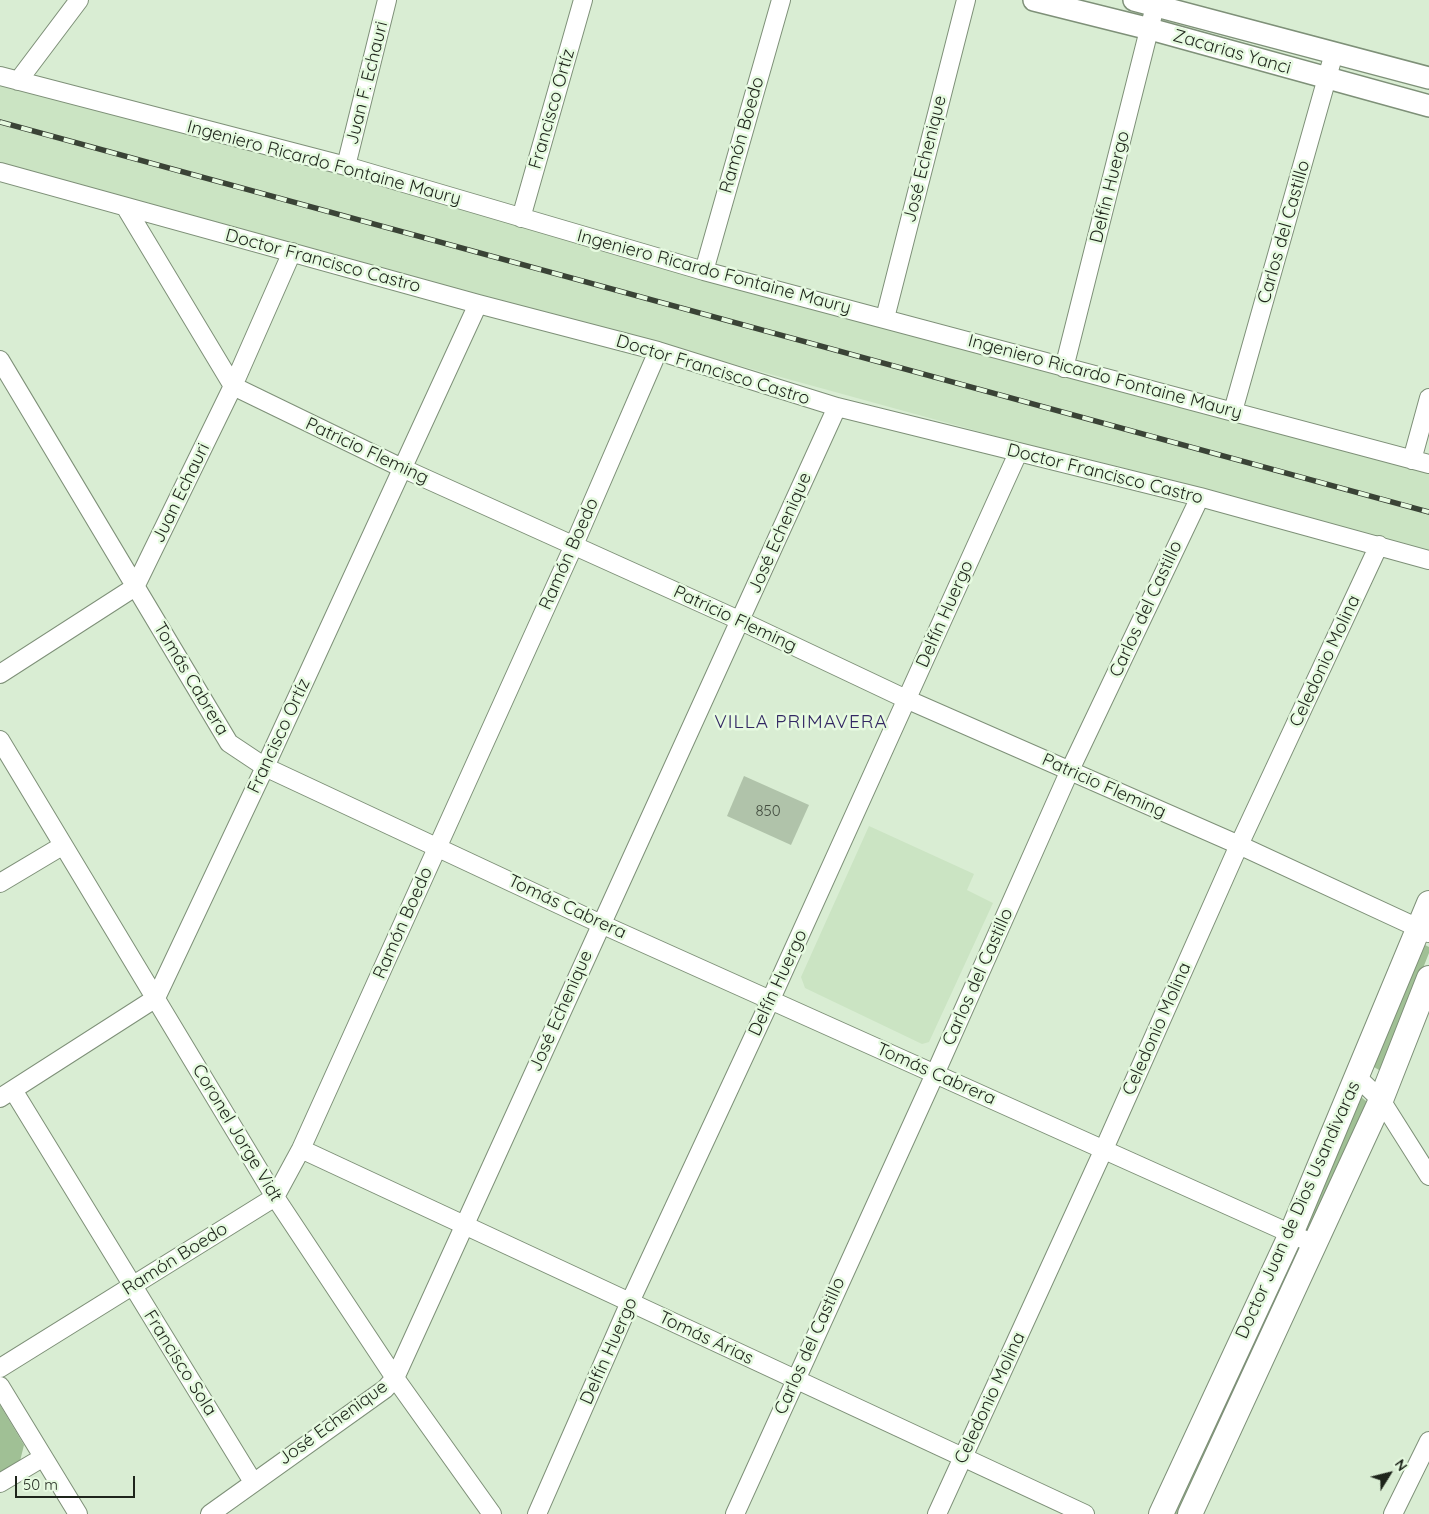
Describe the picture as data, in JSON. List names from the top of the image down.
{
  "streets": {
    "main road": ["Doctor Juan de Dios Usandivaras"],
    "street": [
      "Zacarias Yanci",
      "Juan F. Echauri",
      "Francisco Ortíz",
      "Ramón Boedo",
      "José Echenique",
      "Ingeniero Ricardo Fontaine Maury",
      "Delfín Huergo",
      "Carlos del Castillo",
      "Doctor Francisco Castro",
      "Patricio Fleming",
      "Juan Echauri",
      "Celedonio Molina",
      "Tomás Cabrera",
      "Coronel Jorge Vidt",
      "Tomás Árias",
      "Francisco Sola"
    ]
  },
  "crossings": [
    ["Zacarias Yanci", "Delfín Huergo"],
    ["Zacarias Yanci", "Carlos del Castillo"],
    ["Juan F. Echauri", "Ingeniero Ricardo Fontaine Maury"],
    ["Francisco Ortíz", "Ingeniero Ricardo Fontaine Maury"],
    ["Francisco Ortíz", "Doctor Francisco Castro"],
    ["Francisco Ortíz", "Patricio Fleming"],
    ["Francisco Ortíz", "Tomás Cabrera"],
    ["Francisco Ortíz", "Coronel Jorge Vidt"],
    ["Ramón Boedo", "Ingeniero Ricardo Fontaine Maury"],
    ["Ramón Boedo", "Doctor Francisco Castro"],
    ["Ramón Boedo", "Patricio Fleming"],
    ["Ramón Boedo", "Tomás Cabrera"],
    ["Ramón Boedo", "Coronel Jorge Vidt"],
    ["Ramón Boedo", "Tomás Árias"],
    ["Ramón Boedo", "Francisco Sola"],
    ["José Echenique", "Ingeniero Ricardo Fontaine Maury"],
    ["José Echenique", "Doctor Francisco Castro"],
    ["José Echenique", "Patricio Fleming"],
    ["José Echenique", "Tomás Cabrera"],
    ["José Echenique", "Coronel Jorge Vidt"],
    ["José Echenique", "Tomás Árias"],
    ["José Echenique", "Francisco Sola"],
    ["Ingeniero Ricardo Fontaine Maury", "Delfín Huergo"],
    ["Ingeniero Ricardo Fontaine Maury", "Carlos del Castillo"],
    ["Delfín Huergo", "Doctor Francisco Castro"],
    ["Delfín Huergo", "Patricio Fleming"],
    ["Delfín Huergo", "Tomás Cabrera"],
    ["Delfín Huergo", "Tomás Árias"],
    ["Carlos del Castillo", "Doctor Francisco Castro"],
    ["Carlos del Castillo", "Patricio Fleming"],
    ["Carlos del Castillo", "Tomás Cabrera"],
    ["Carlos del Castillo", "Tomás Árias"],
    ["Doctor Francisco Castro", "Juan Echauri"],
    ["Doctor Francisco Castro", "Celedonio Molina"],
    ["Patricio Fleming", "Juan Echauri"],
    ["Patricio Fleming", "Celedonio Molina"],
    ["Patricio Fleming", "Doctor Juan de Dios Usandivaras"],
    ["Juan Echauri", "Tomás Cabrera"],
    ["Celedonio Molina", "Tomás Cabrera"],
    ["Celedonio Molina", "Tomás Árias"],
    ["Tomás Cabrera", "Doctor Juan de Dios Usandivaras"]
  ],
  "districts": ["VILLA PRIMAVERA"],
  "house_numbers": ["850"],
  "scale_bar": "50 m",
  "north": "top right"
}
